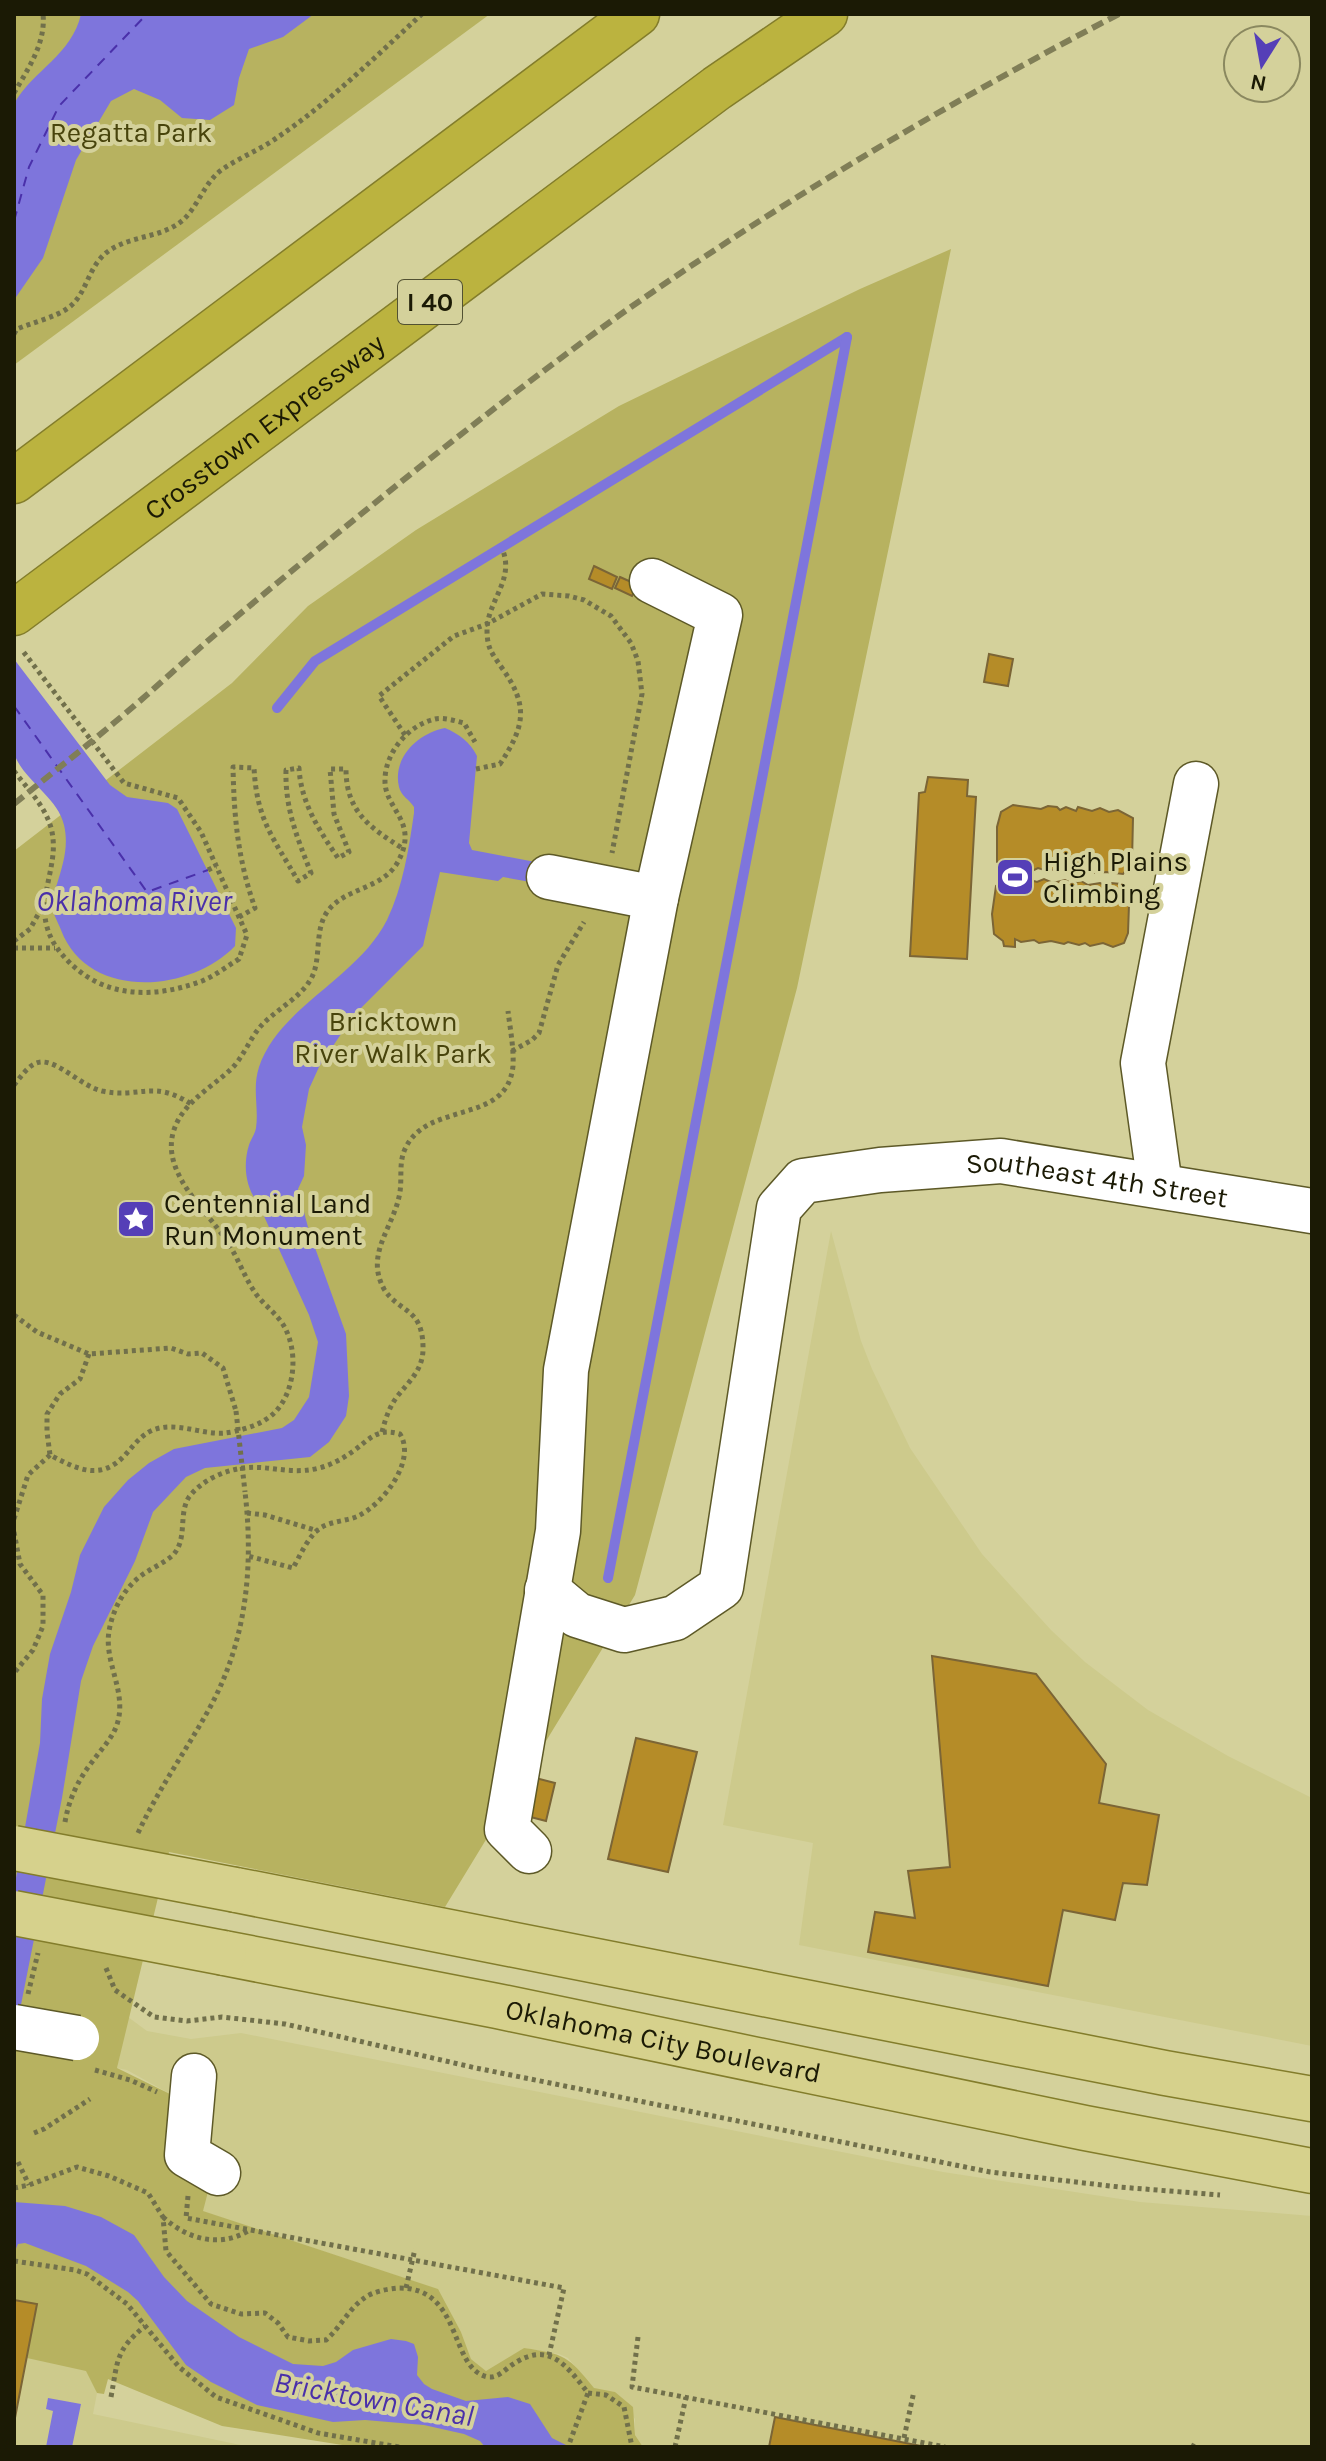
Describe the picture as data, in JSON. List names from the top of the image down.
{
  "streets": {
    "highway": ["I 40", "Crosstown Expressway"],
    "main road": ["Oklahoma City Boulevard"],
    "street": ["Southeast 4th Street"]
  },
  "water": ["Oklahoma River", "Bricktown Canal"],
  "parks": ["Regatta Park", "Bricktown River Walk Park"],
  "places": {
    "sports": ["High Plains Climbing"],
    "place": ["Centennial Land Run Monument"]
  },
  "north": "bottom"
}
